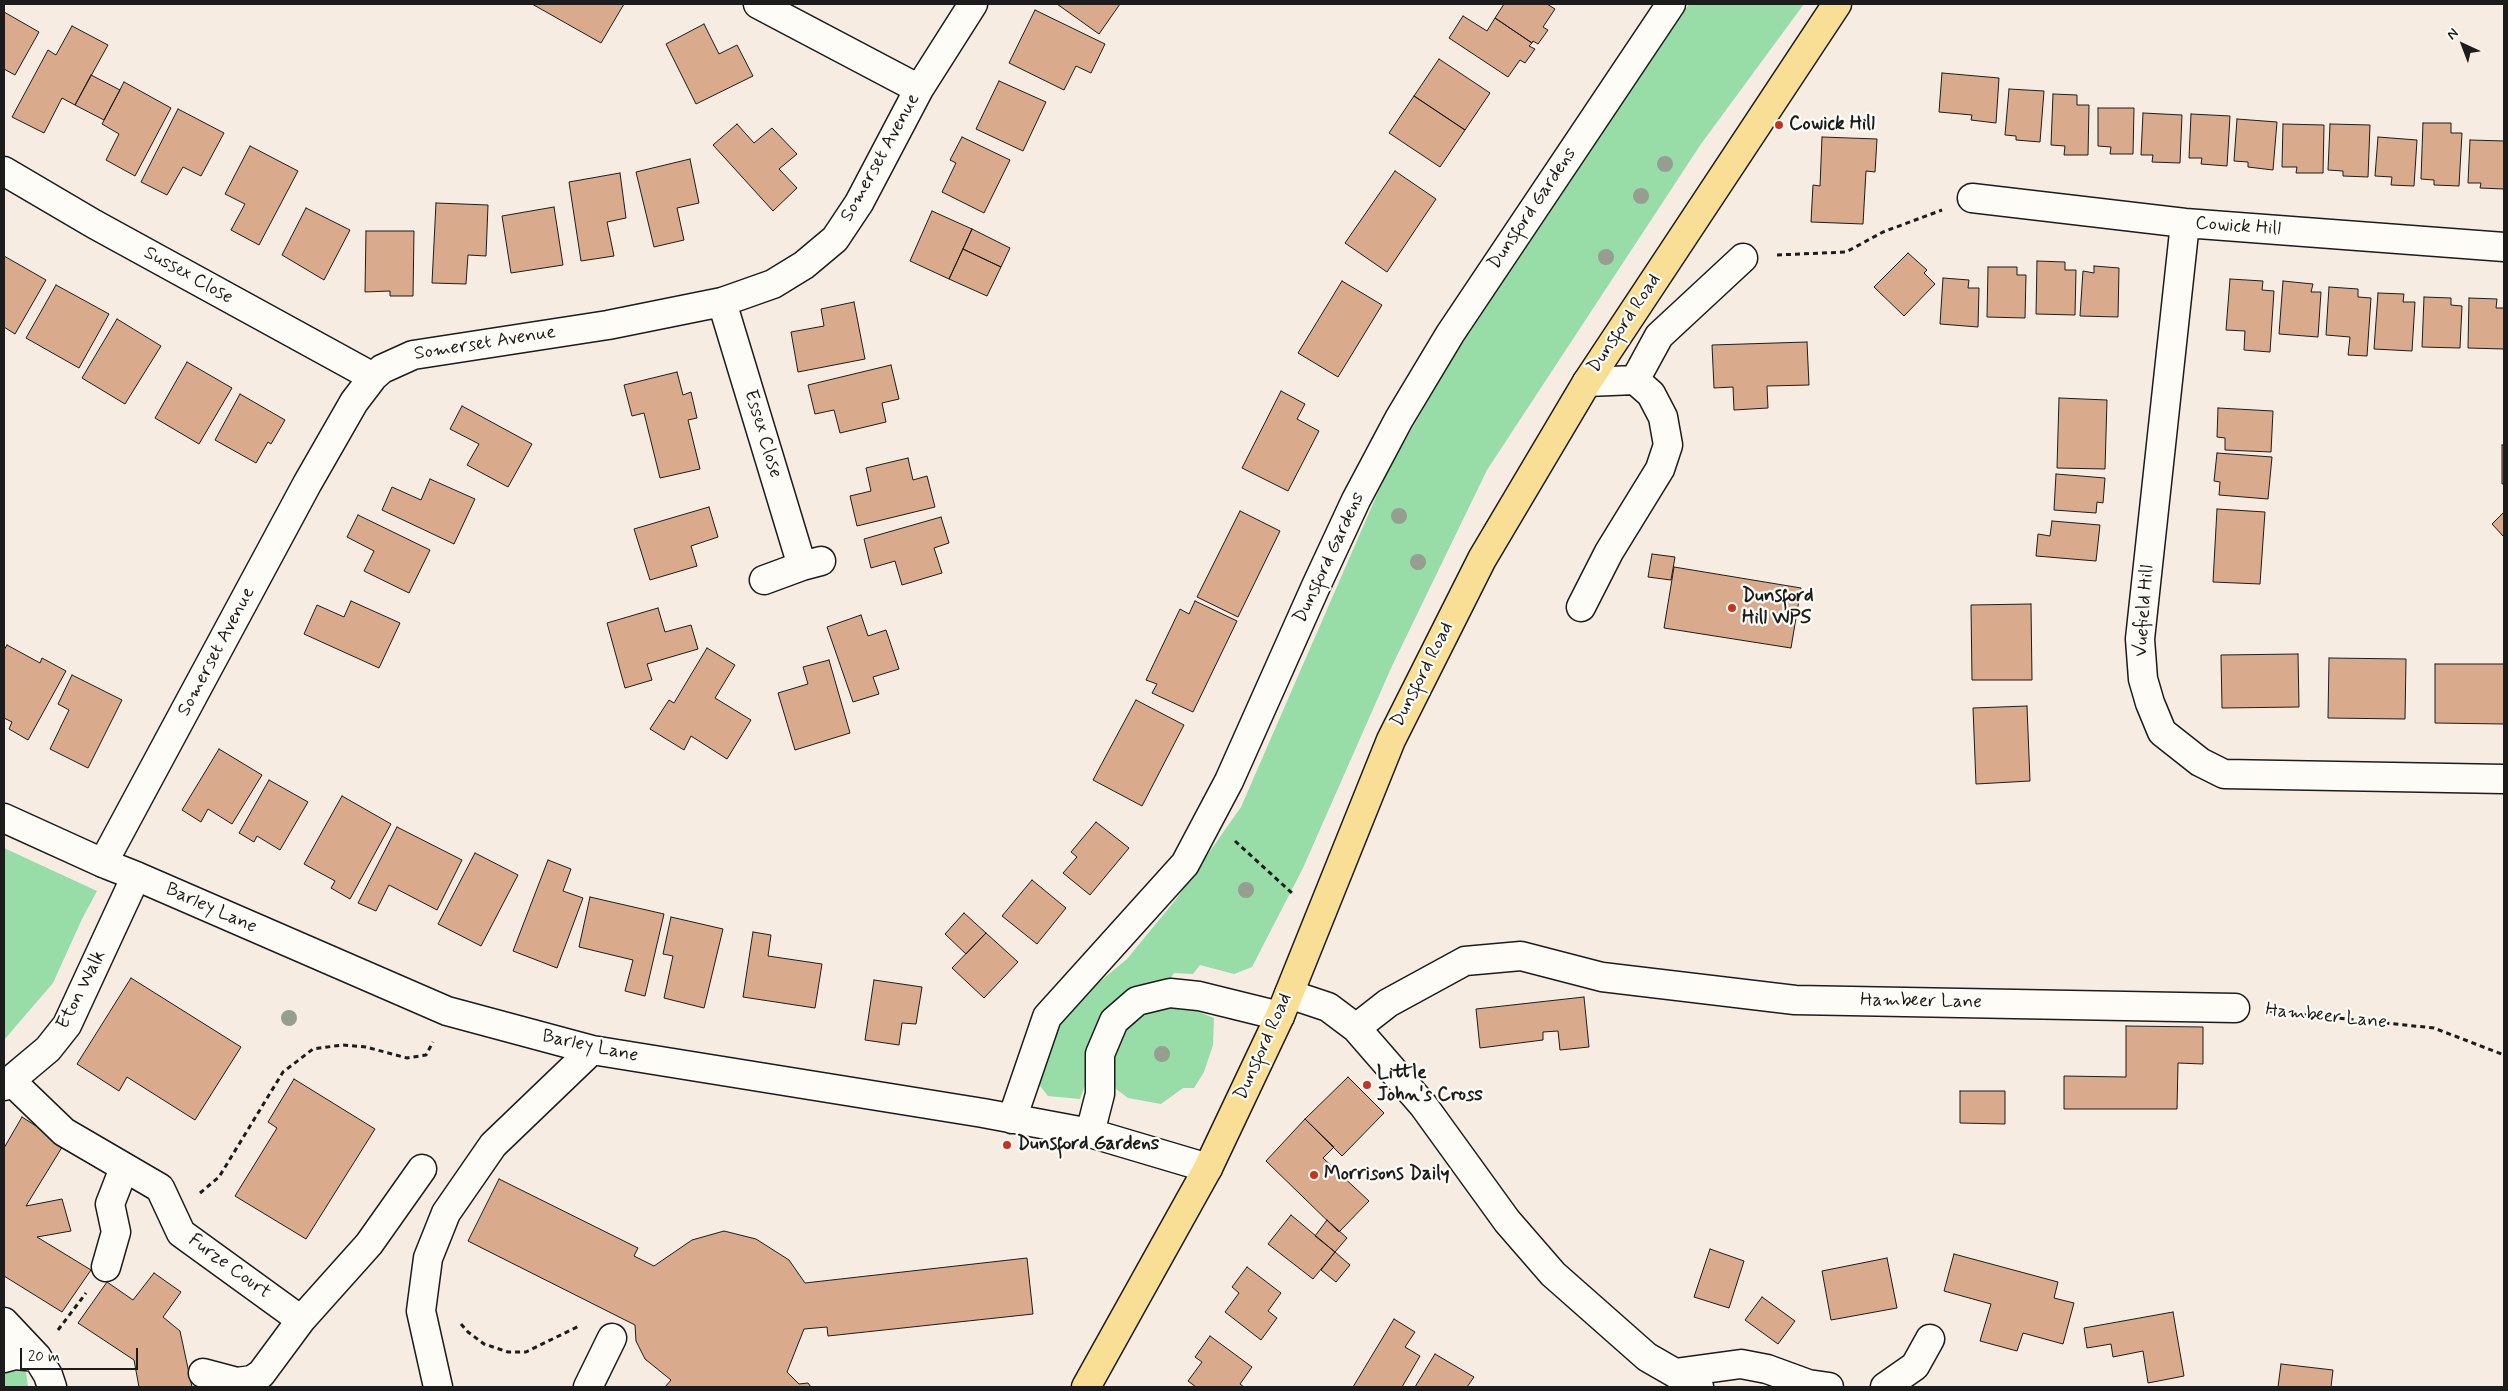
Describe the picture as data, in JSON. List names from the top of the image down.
{
  "streets": {
    "main road": ["Dunsford Road"],
    "street": [
      "Somerset Avenue",
      "Dunsford Gardens",
      "Cowick Hill",
      "Sussex Close",
      "Essex Close",
      "Vuefield Hill",
      "Barley Lane",
      "Eton Walk",
      "Hambeer Lane",
      "Furze Court"
    ]
  },
  "crossings": [
    ["Somerset Avenue", "Sussex Close"],
    ["Somerset Avenue", "Essex Close"],
    ["Somerset Avenue", "Barley Lane"],
    ["Dunsford Gardens", "Barley Lane"],
    ["Cowick Hill", "Vuefield Hill"],
    ["Dunsford Road", "Barley Lane"],
    ["Barley Lane", "Eton Walk"],
    ["Eton Walk", "Furze Court"]
  ],
  "places": [
    "Cowick Hill",
    "Dunsford Hill WPS",
    "Little John's Cross",
    "Dunsford Gardens",
    "Morrisons Daily"
  ],
  "scale_bar": "20 m",
  "north": "top left"
}
